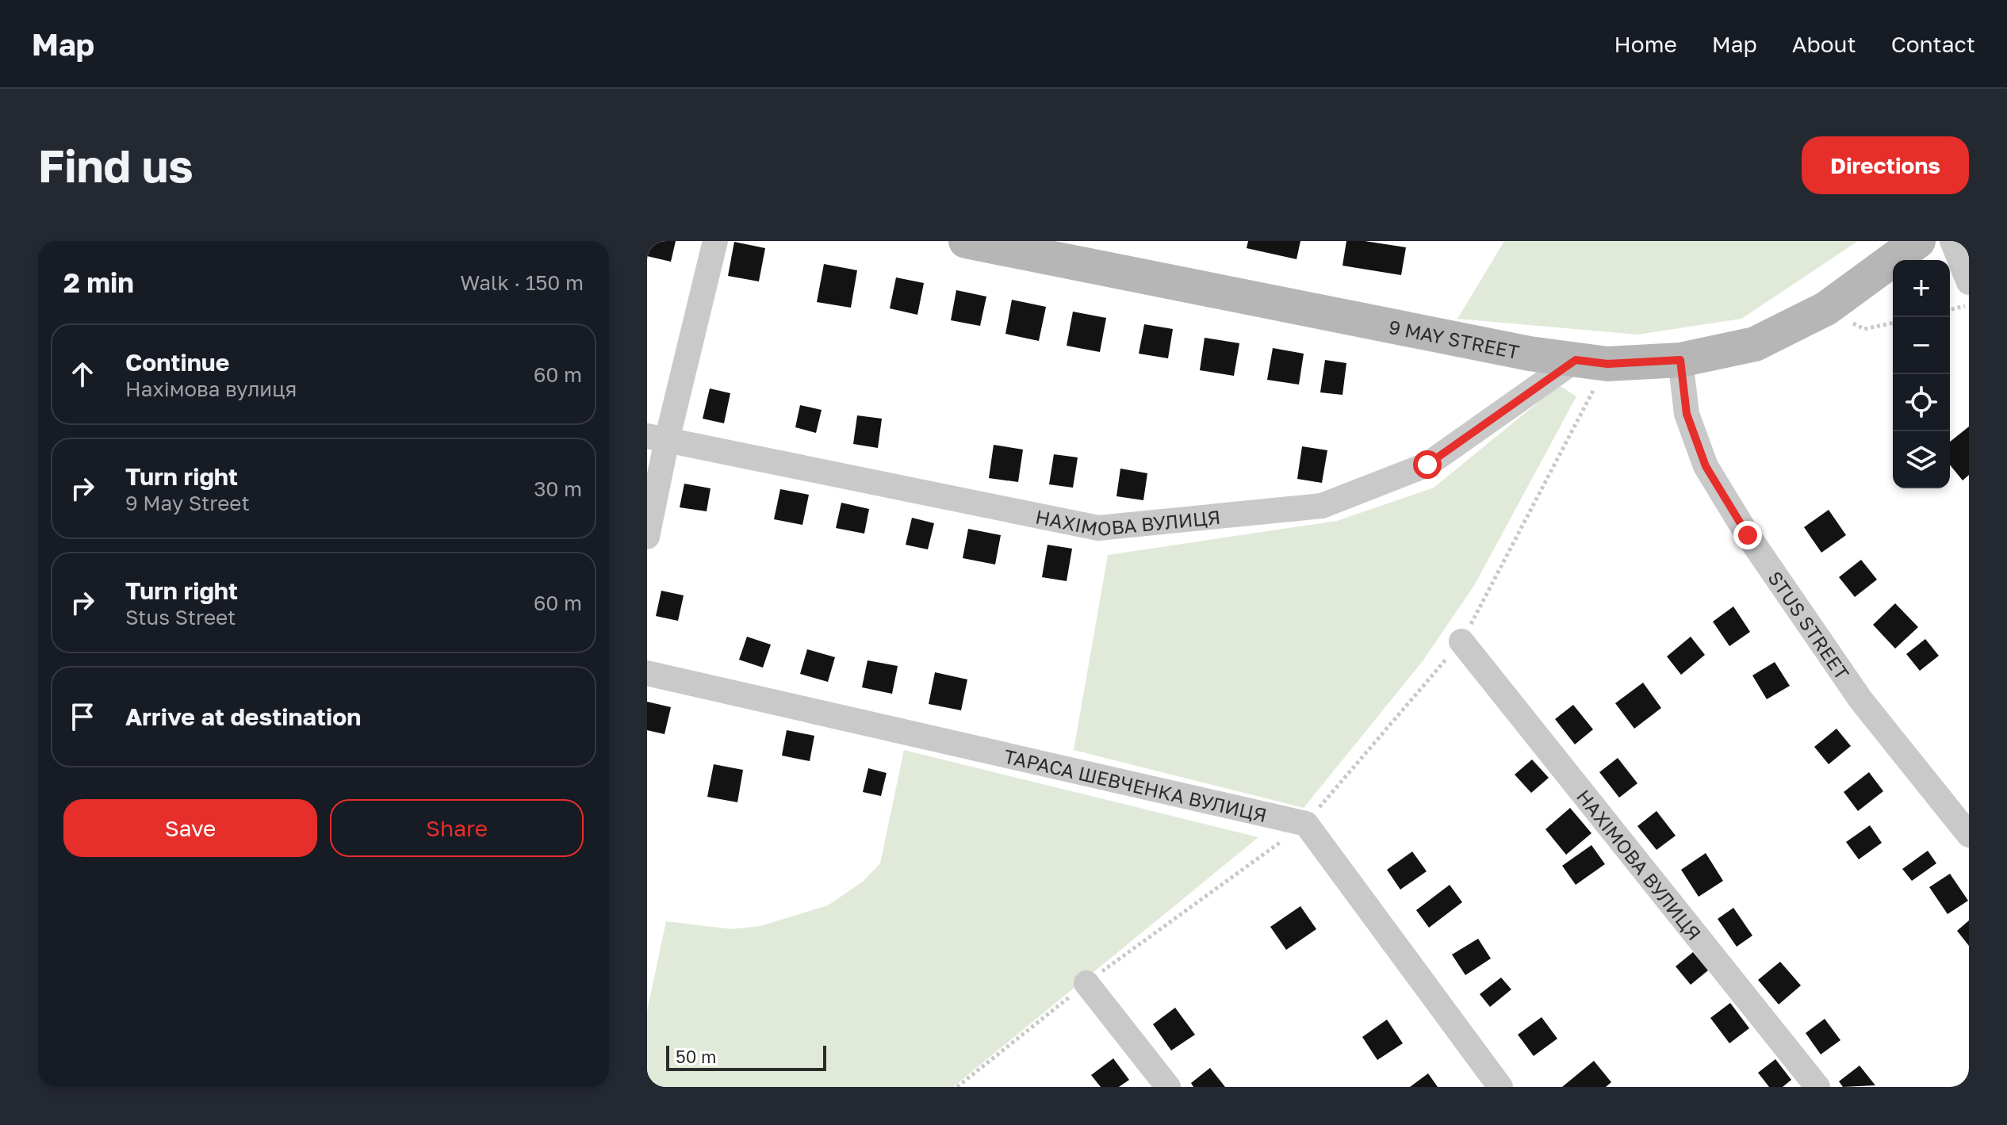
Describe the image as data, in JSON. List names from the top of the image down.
{
  "streets": {
    "main road": ["9 MAY STREET"],
    "street": ["НАХІМОВА ВУЛИЦЯ", "STUS STREET", "ТАРАСА ШЕВЧЕНКА ВУЛИЦЯ"]
  },
  "crossings": [
    ["9 MAY STREET", "НАХІМОВА ВУЛИЦЯ"],
    ["9 MAY STREET", "STUS STREET"]
  ],
  "scale_bar": "50 m",
  "page": {
    "header": "Map",
    "nav": [
      "Home",
      "Map",
      "About",
      "Contact"
    ],
    "buttons": [
      "Directions",
      ["Save", "Share"]
    ],
    "title": "Find us",
    "heading": ["2 min", "Walk · 150 m"],
    "map_buttons": ["+", "−"],
    "list": [
      ["Continue", "Нахімова вулиця", "60 m"],
      ["Turn right", "9 May Street", "30 m"],
      ["Turn right", "Stus Street", "60 m"],
      "Arrive at destination"
    ],
    "scale": "50 m"
  }
}
